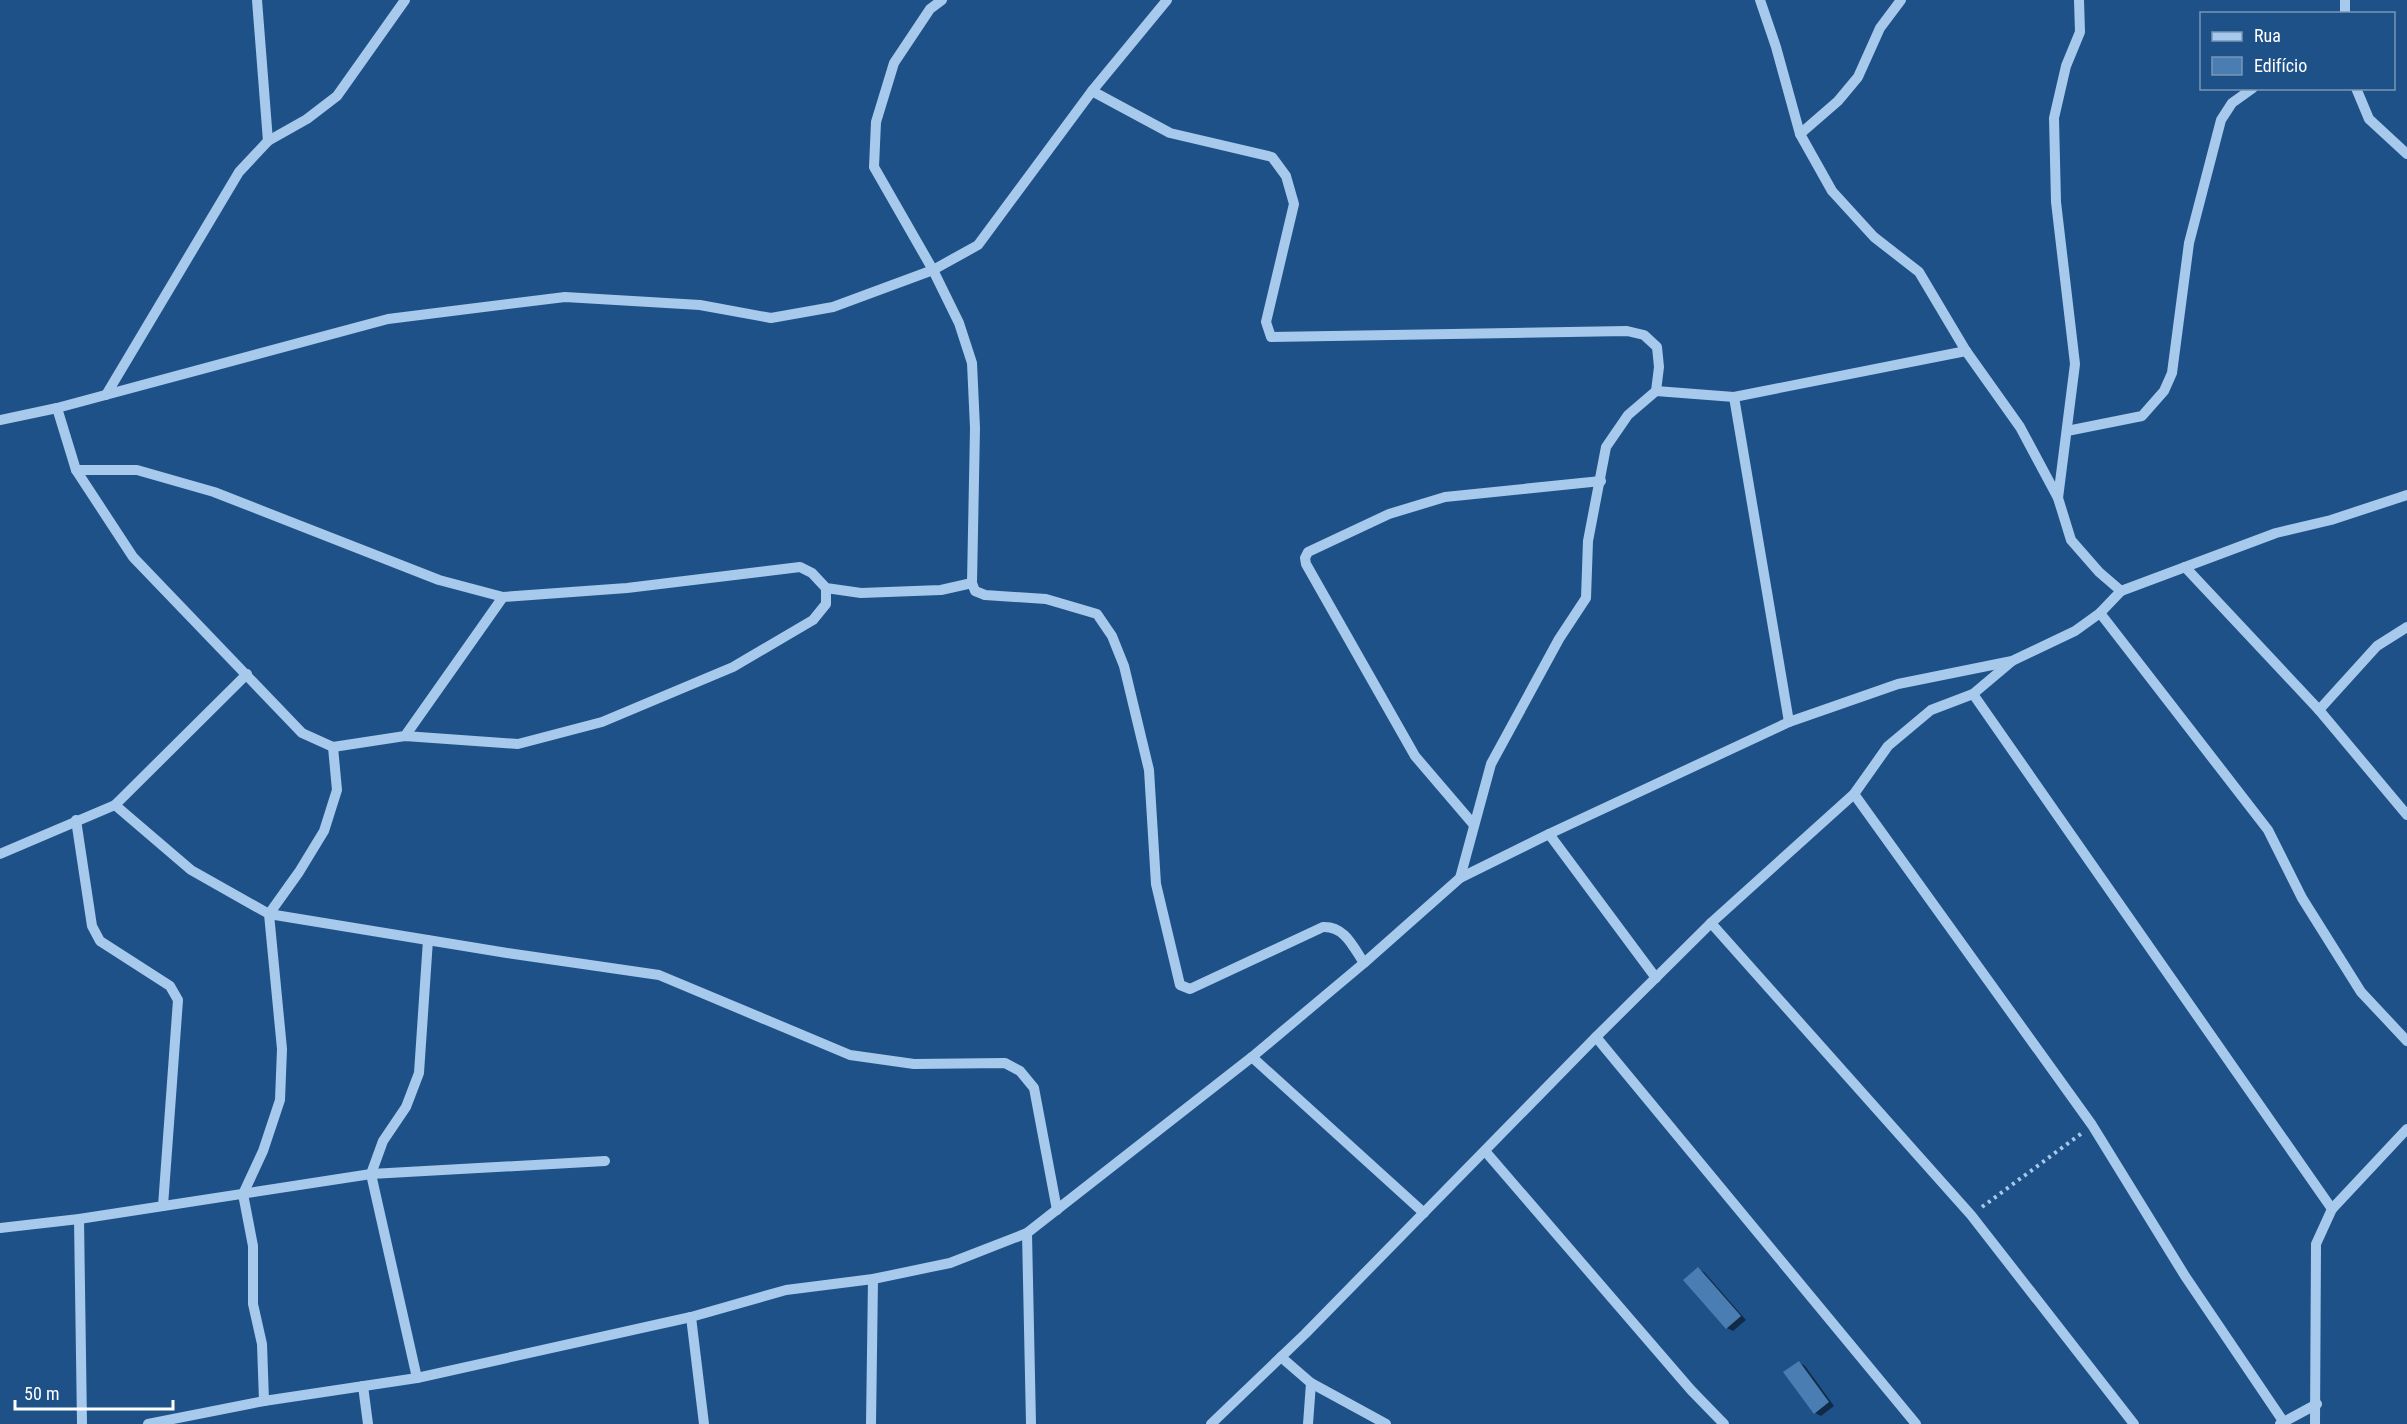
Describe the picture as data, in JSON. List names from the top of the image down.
{
  "legend": ["Rua", "Edifício"],
  "scale_bar": "50 m"
}
